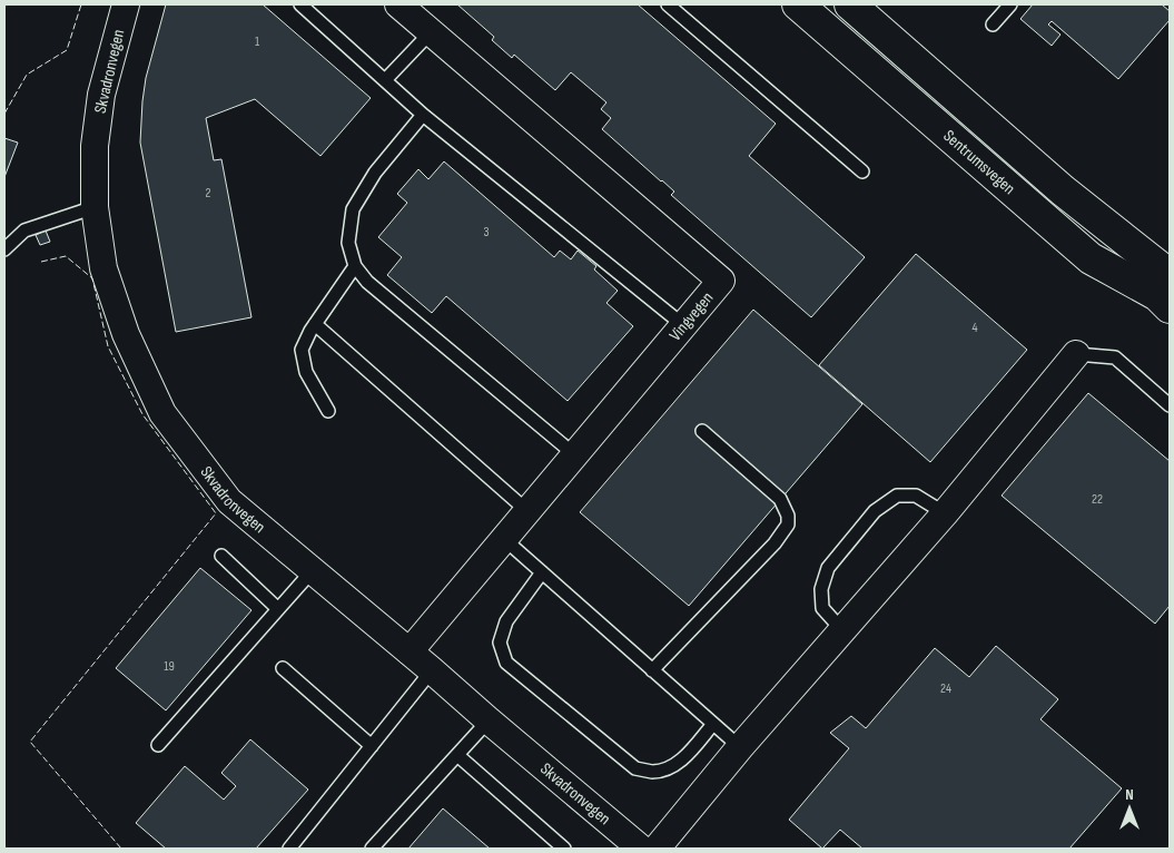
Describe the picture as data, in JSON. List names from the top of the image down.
{
  "streets": {
    "main road": ["Sentrumsvegen"],
    "street": ["Skvadronvegen", "Vingvegen"]
  },
  "crossings": [
    ["Skvadronvegen", "Vingvegen"]
  ],
  "house_numbers": [
    "1",
    "2",
    "3",
    "4",
    "22",
    "19",
    "24"
  ],
  "north": "top"
}
